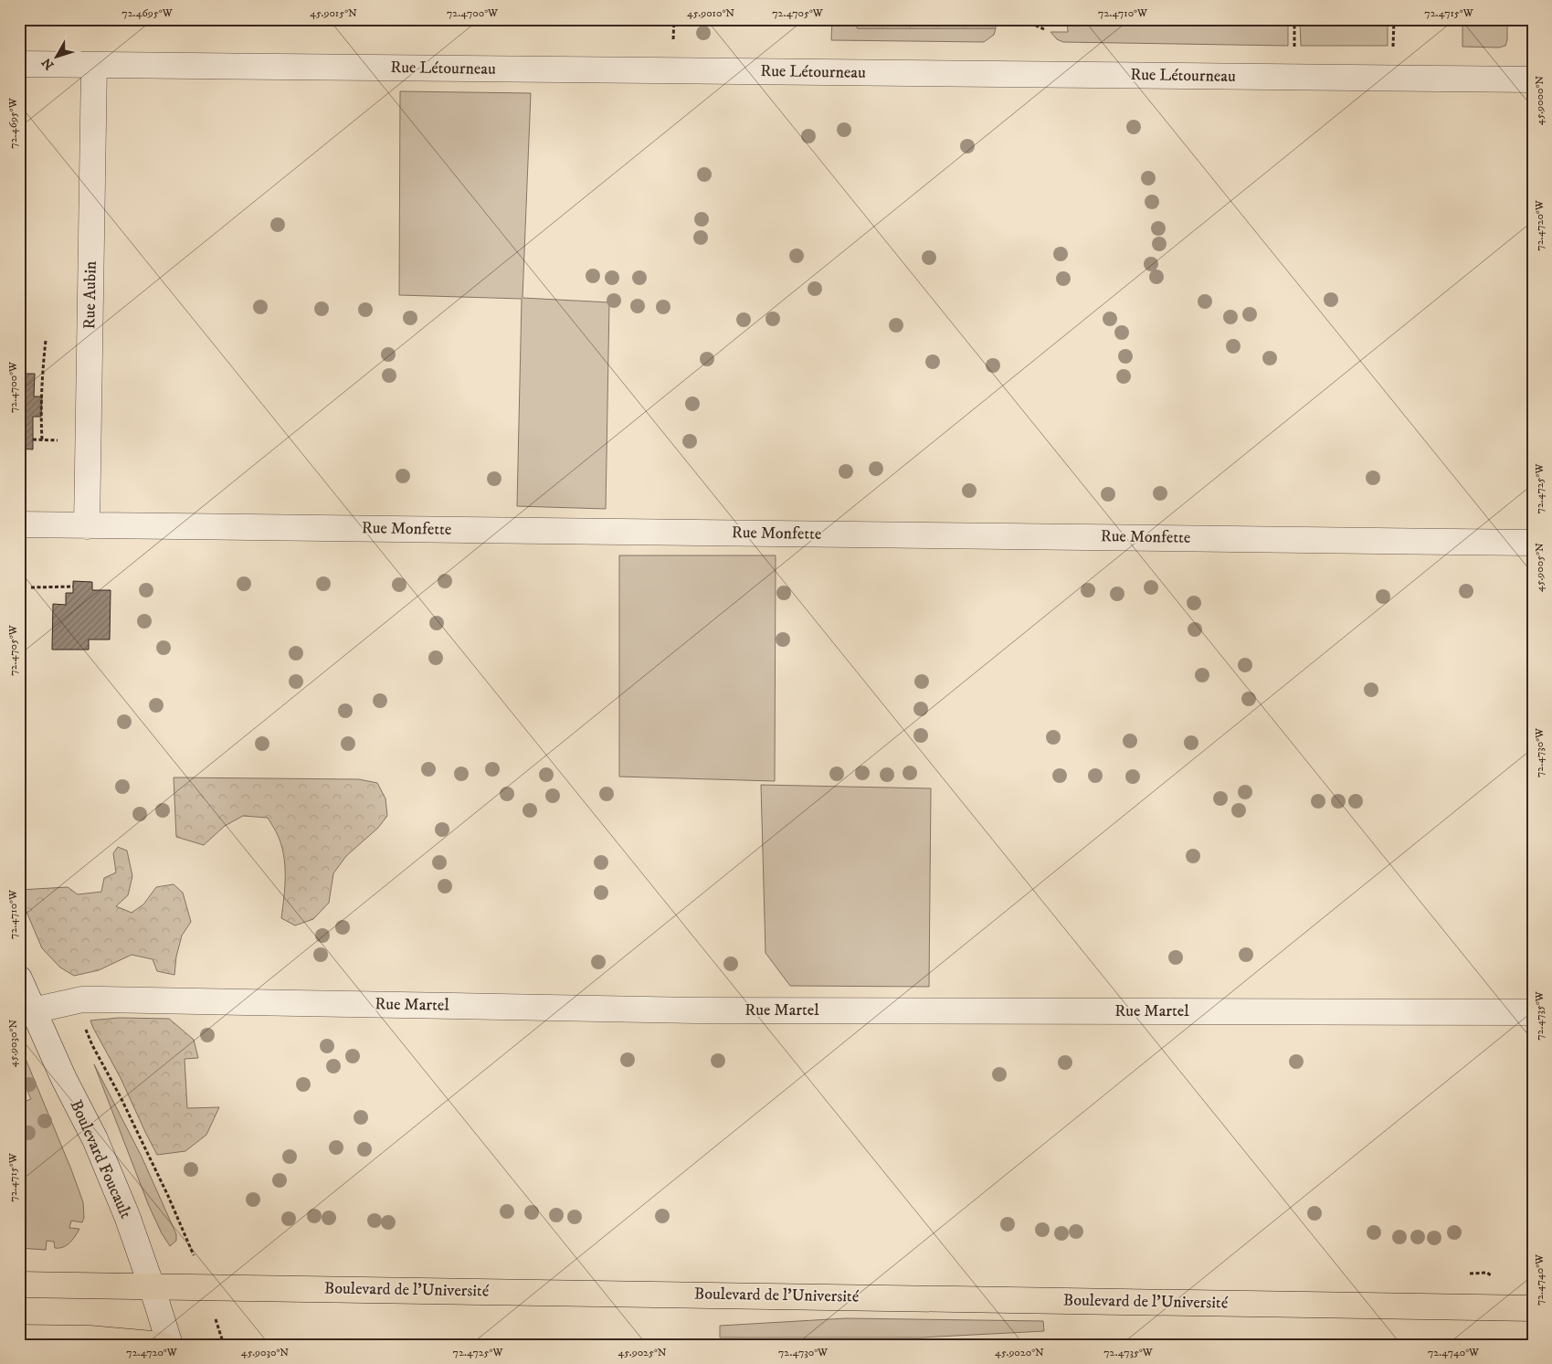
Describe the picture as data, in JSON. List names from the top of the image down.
{
  "streets": {
    "main road": ["Boulevard de l'Université"],
    "street": [
      "Rue Létourneau",
      "Rue Aubin",
      "Rue Monfette",
      "Rue Martel",
      "Boulevard Foucault"
    ]
  },
  "crossings": [
    ["Rue Létourneau", "Rue Aubin"],
    ["Rue Aubin", "Rue Monfette"],
    ["Rue Martel", "Boulevard Foucault"],
    ["Boulevard Foucault", "Boulevard de l'Université"]
  ],
  "north": "bottom left",
  "coordinates": [
    "72.4695°W",
    "45.9015°N",
    "72.4700°W",
    "45.9010°N",
    "72.4705°W",
    "72.4710°W",
    "72.4715°W",
    "45.9000°N",
    "72.4720°W",
    "72.4725°W",
    "45.9005°N",
    "72.4730°W",
    "72.4735°W",
    "45.9030°N",
    "72.4740°W",
    "45.9025°N",
    "45.9020°N"
  ]
}
